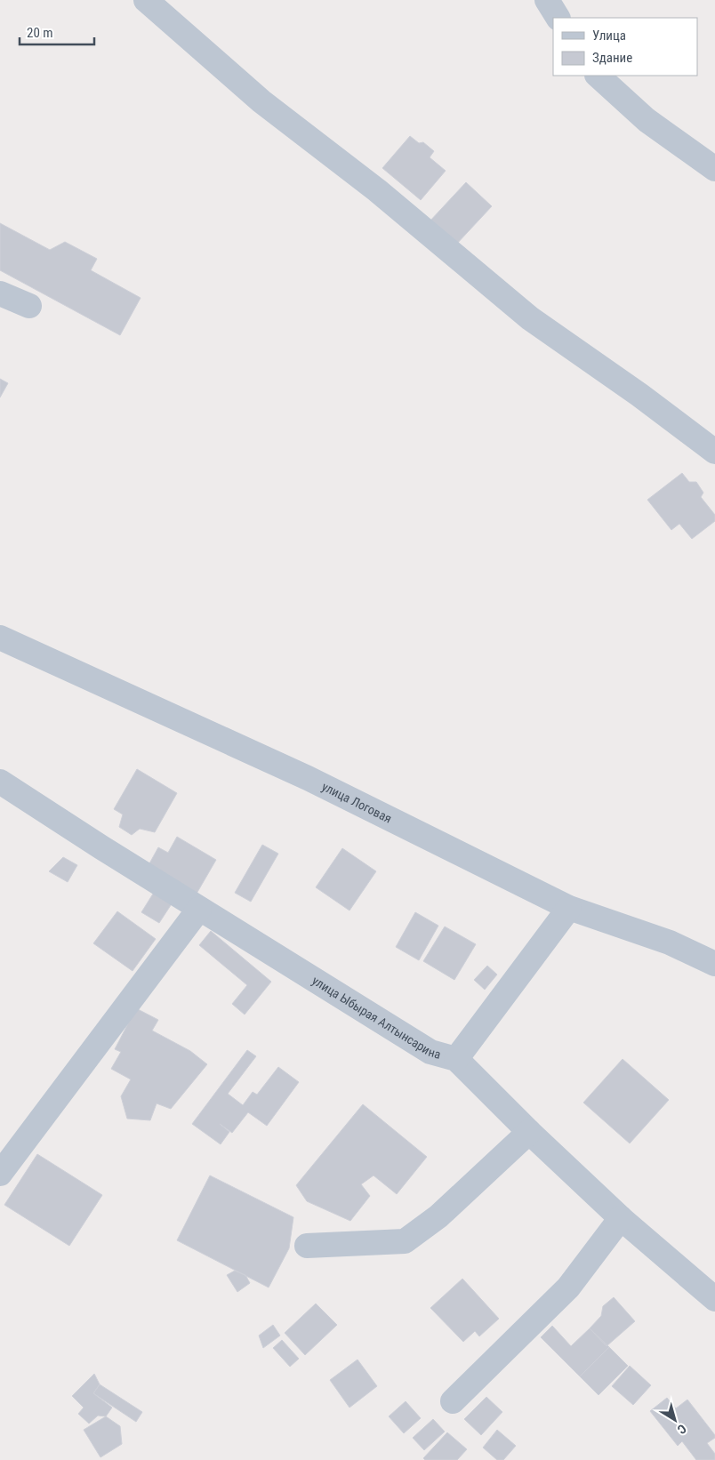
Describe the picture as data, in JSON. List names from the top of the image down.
{
  "streets": {
    "street": ["улица Логовая", "улица Ыбырая Алтынсарина"]
  },
  "legend": ["Улица", "Здание"],
  "scale_bar": "20 m",
  "north": "bottom right"
}
